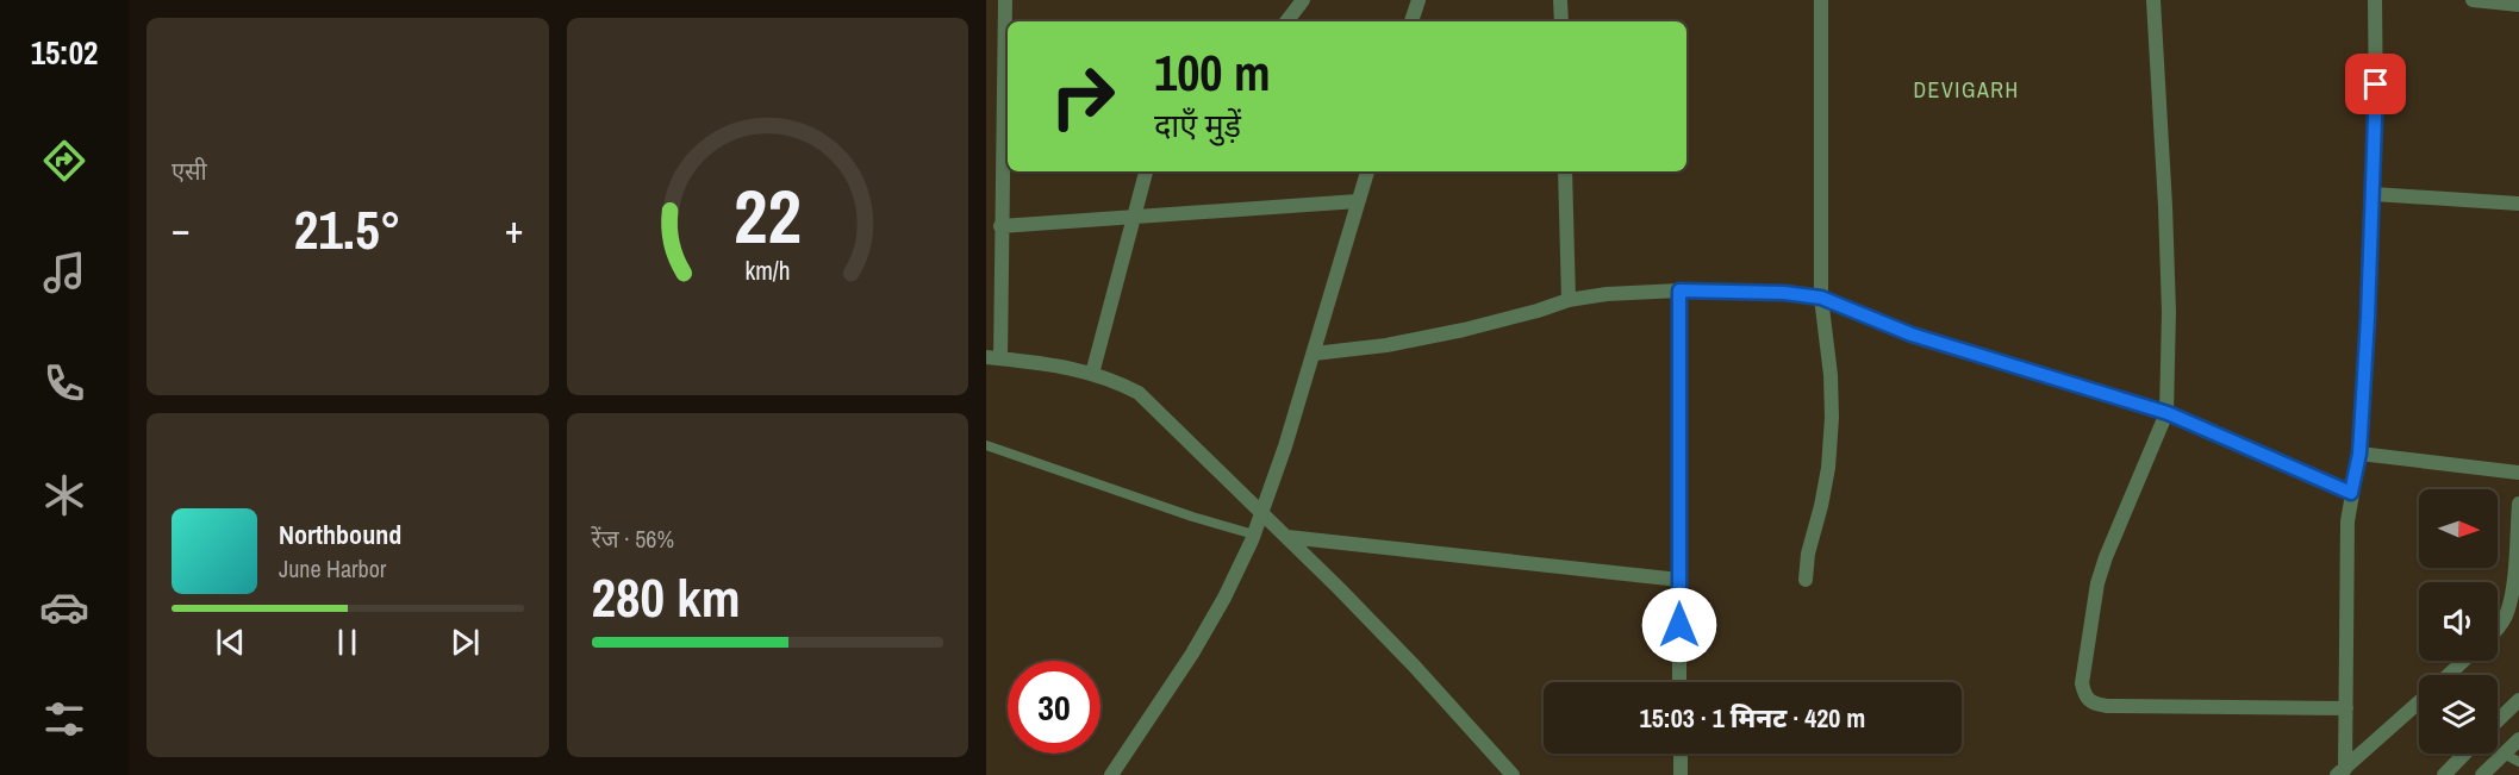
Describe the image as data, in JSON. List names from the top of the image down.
{
  "districts": ["DEVIGARH"],
  "north": "right",
  "page": {
    "tabs": "15:02",
    "tile": [
      "एसी",
      ["रेंज · 56%", "280 km"]
    ],
    "turn": ["100 m", "दाएँ मुड़ें"],
    "heat": ["−", "21.5°", "+"],
    "song": ["Northbound", "June Harbor"],
    "limit": "30",
    "trip": "15:03 · 1 मिनट · 420 m",
    "gauge": ["22", "km/h"]
  }
}
